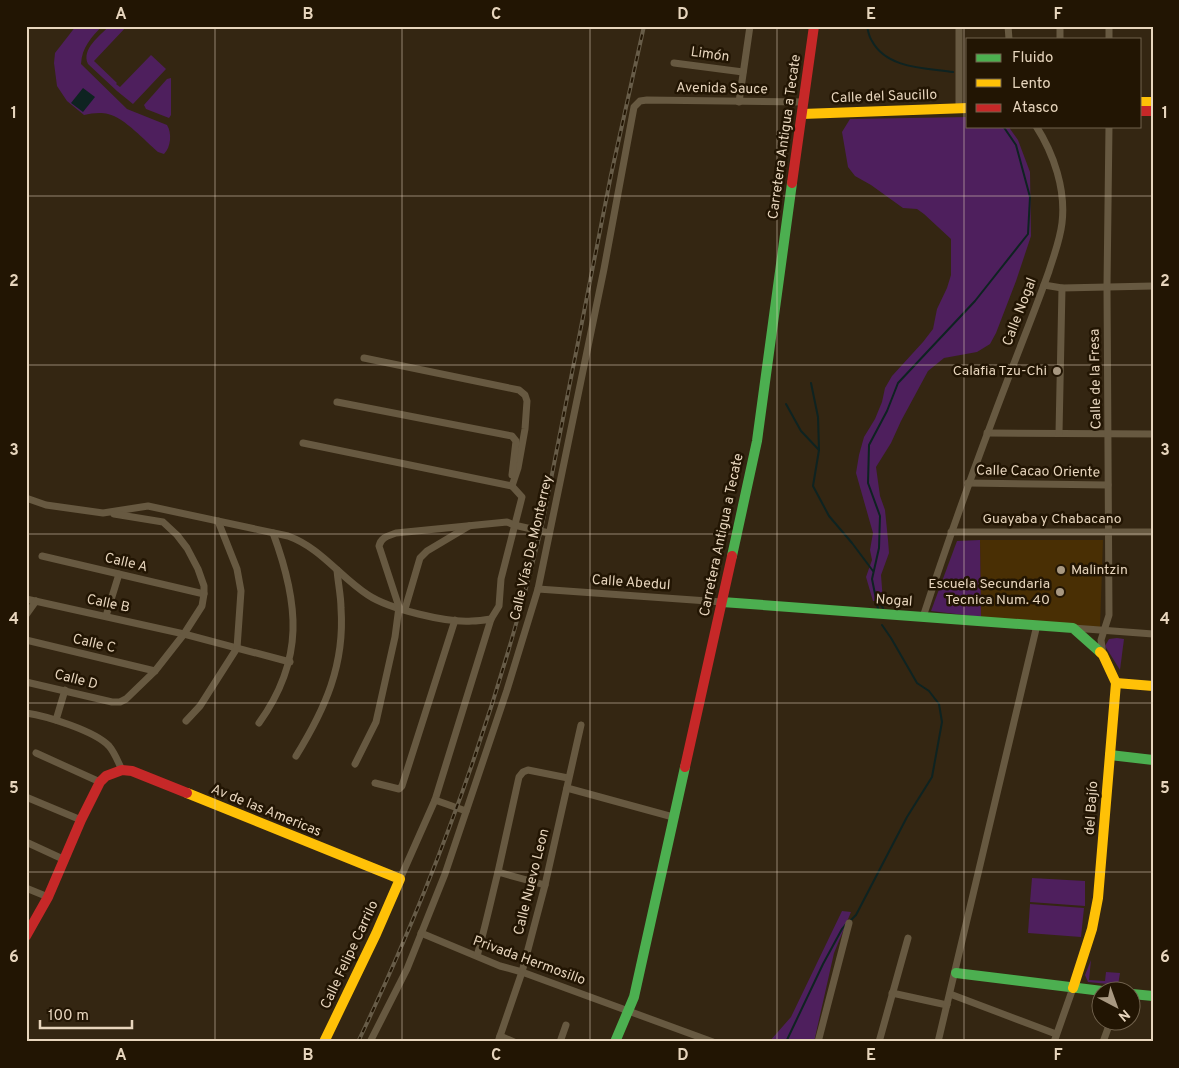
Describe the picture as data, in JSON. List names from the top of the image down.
{
  "streets": {
    "street": [
      "Limón",
      "Avenida Sauce",
      "Calle del Saucillo",
      "Carretera Antigua a Tecate",
      "Calle Nogal",
      "Calle de la Fresa",
      "Calle Cacao Oriente",
      "Guayaba y Chabacano",
      "Calle Vías De Monterrey",
      "Calle A",
      "Calle Abedul",
      "Nogal",
      "Calle B",
      "Calle C",
      "Calle D",
      "del Bajío",
      "Av de las Americas",
      "Calle Nuevo Leon",
      "Calle Felipe Carrilo",
      "Privada Hermosillo"
    ]
  },
  "crossings": [
    ["Avenida Sauce", "Carretera Antigua a Tecate"],
    ["Avenida Sauce", "Calle Vías De Monterrey"],
    ["Calle del Saucillo", "Carretera Antigua a Tecate"],
    ["Carretera Antigua a Tecate", "Calle Abedul"],
    ["Carretera Antigua a Tecate", "Nogal"],
    ["Carretera Antigua a Tecate", "Privada Hermosillo"],
    ["Calle Nogal", "Calle Cacao Oriente"],
    ["Calle Nogal", "Guayaba y Chabacano"],
    ["Calle Nogal", "Nogal"],
    ["Calle de la Fresa", "Calle Cacao Oriente"],
    ["Calle de la Fresa", "Guayaba y Chabacano"],
    ["Calle de la Fresa", "Nogal"],
    ["Calle de la Fresa", "del Bajío"],
    ["Calle Vías De Monterrey", "Calle Abedul"],
    ["Calle Vías De Monterrey", "Privada Hermosillo"],
    ["Calle Abedul", "Nogal"],
    ["Nogal", "del Bajío"],
    ["Calle C", "Calle D"],
    ["Av de las Americas", "Calle Felipe Carrilo"],
    ["Calle Nuevo Leon", "Privada Hermosillo"]
  ],
  "places": ["Calafia Tzu-Chi", "Malintzin", "Escuela Secundaria Tecnica Num. 40"],
  "legend": ["Fluido", "Lento", "Atasco"],
  "scale_bar": "100 m",
  "north": "bottom right",
  "grid": {
    "columns": [
      "A",
      "B",
      "C",
      "D",
      "E",
      "F"
    ],
    "rows": [
      "1",
      "2",
      "3",
      "4",
      "5",
      "6"
    ]
  }
}
